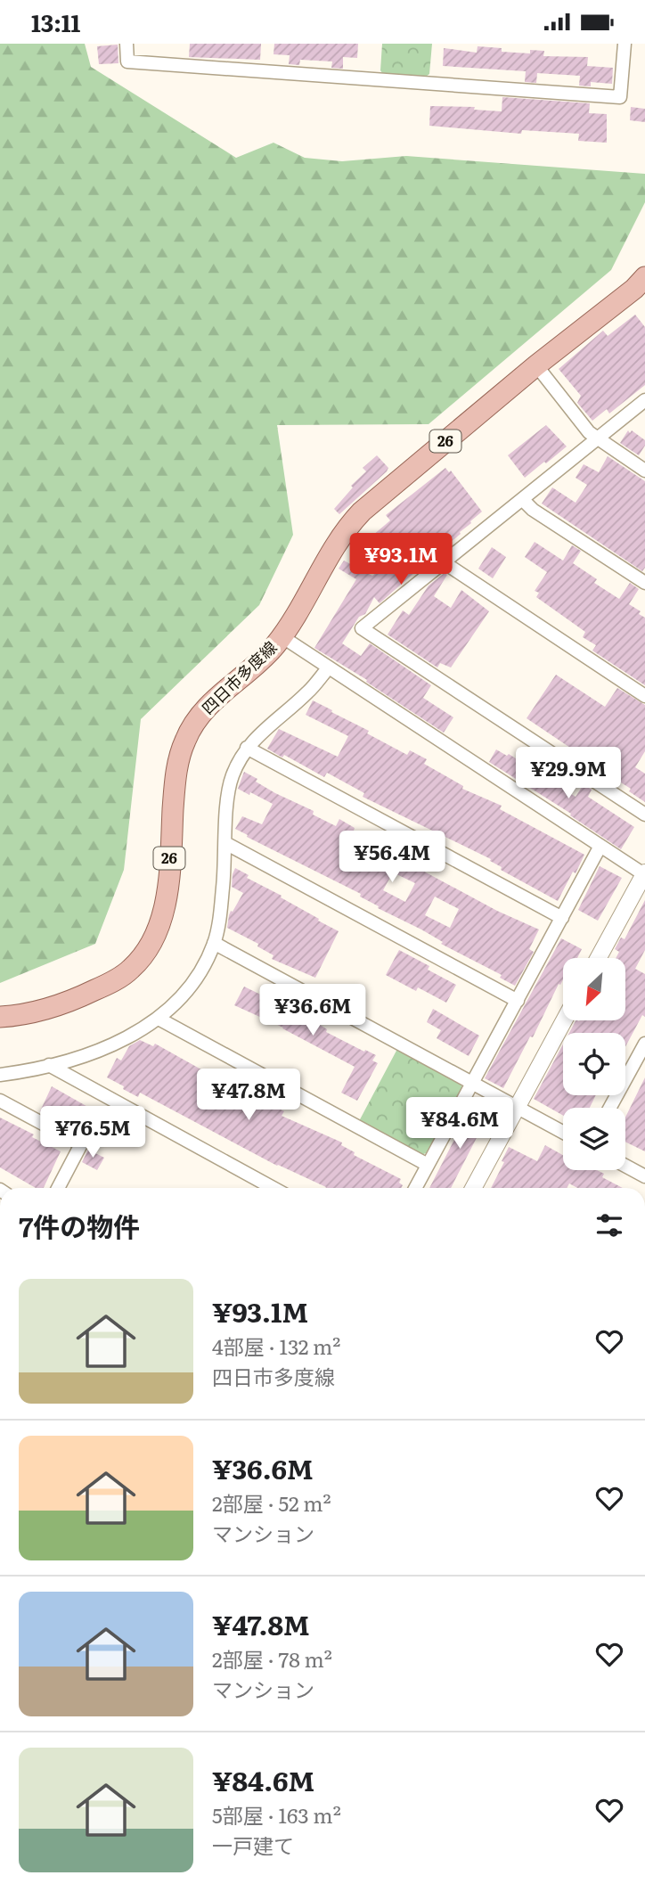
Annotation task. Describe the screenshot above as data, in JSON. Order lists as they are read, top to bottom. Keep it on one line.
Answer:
{"streets":{"main road":["26","四日市多度線"]},"north":"bottom left","page":{"status":"13:11","price":["¥93.1M","¥29.9M","¥56.4M","¥36.6M","¥47.8M","¥84.6M","¥76.5M"],"heading":"7件の物件","list":[{"name":"¥93.1M","note":"4部屋 · 132 m² · 四日市多度線"},{"name":"¥36.6M","note":"2部屋 · 52 m² · マンション"},{"name":"¥47.8M","note":"2部屋 · 78 m² · マンション"},{"name":"¥84.6M","note":"5部屋 · 163 m² · 一戸建て"}]}}
